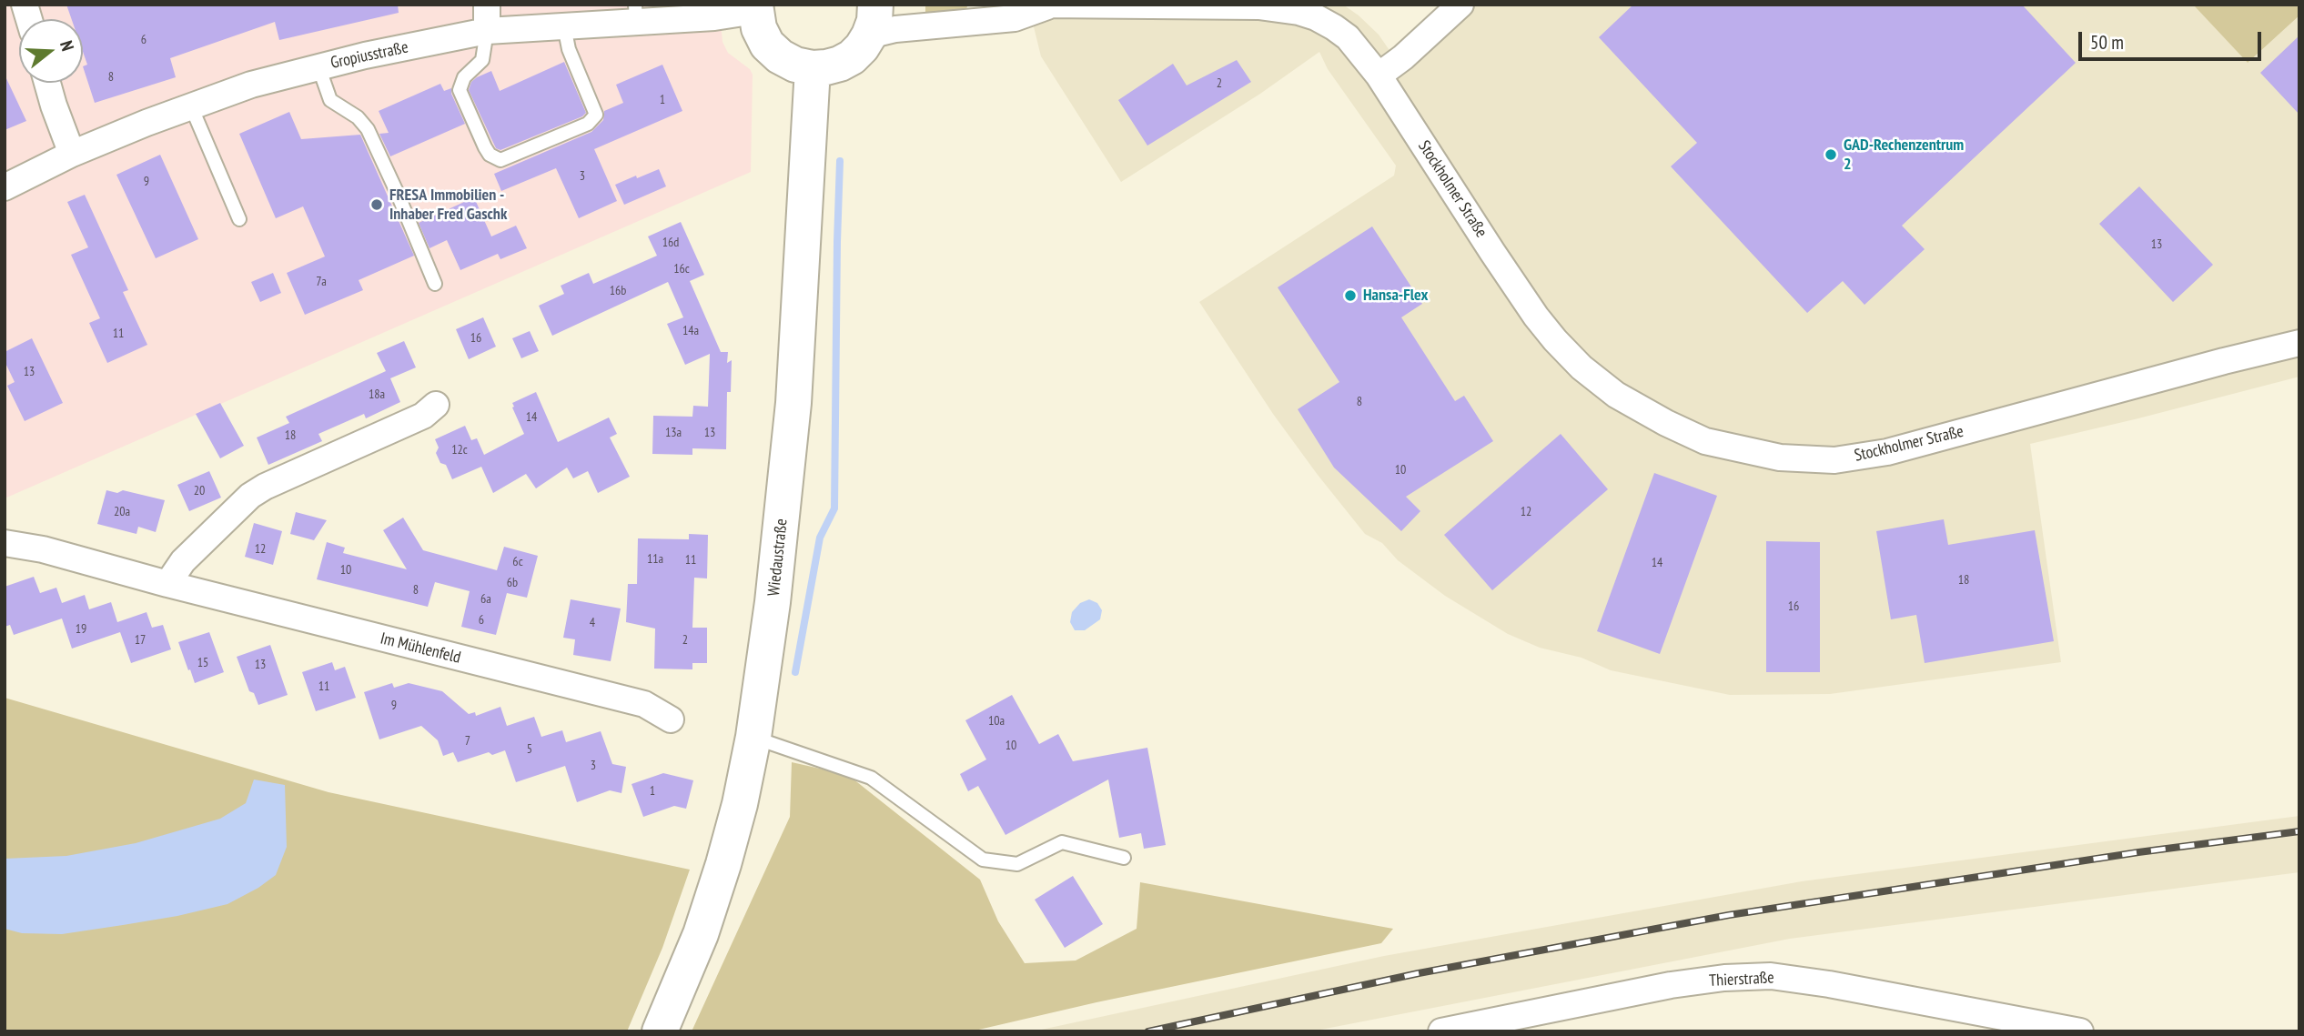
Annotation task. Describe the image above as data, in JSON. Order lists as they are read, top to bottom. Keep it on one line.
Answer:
{"streets":{"main road":["Wiedaustraße"],"street":["Gropiusstraße","Stockholmer Straße","Im Mühlenfeld","Thierstraße"]},"places":["GAD-Rechenzentrum 2","FRESA Immobilien - Inhaber Fred Gaschk","Hansa-Flex"],"house_numbers":["6","8","2","1","3","9","16d","13","16c","7a","16b","14a","11","16","13","18a","8","14","13a","13","18","12c","10","20","20a","12","12","11a","11","6c","14","10","18","6b","8","6a","16","6","4","19","17","2","15","13","11","9","10a","7","10","5","3","1"],"scale_bar":"50 m","north":"right"}
